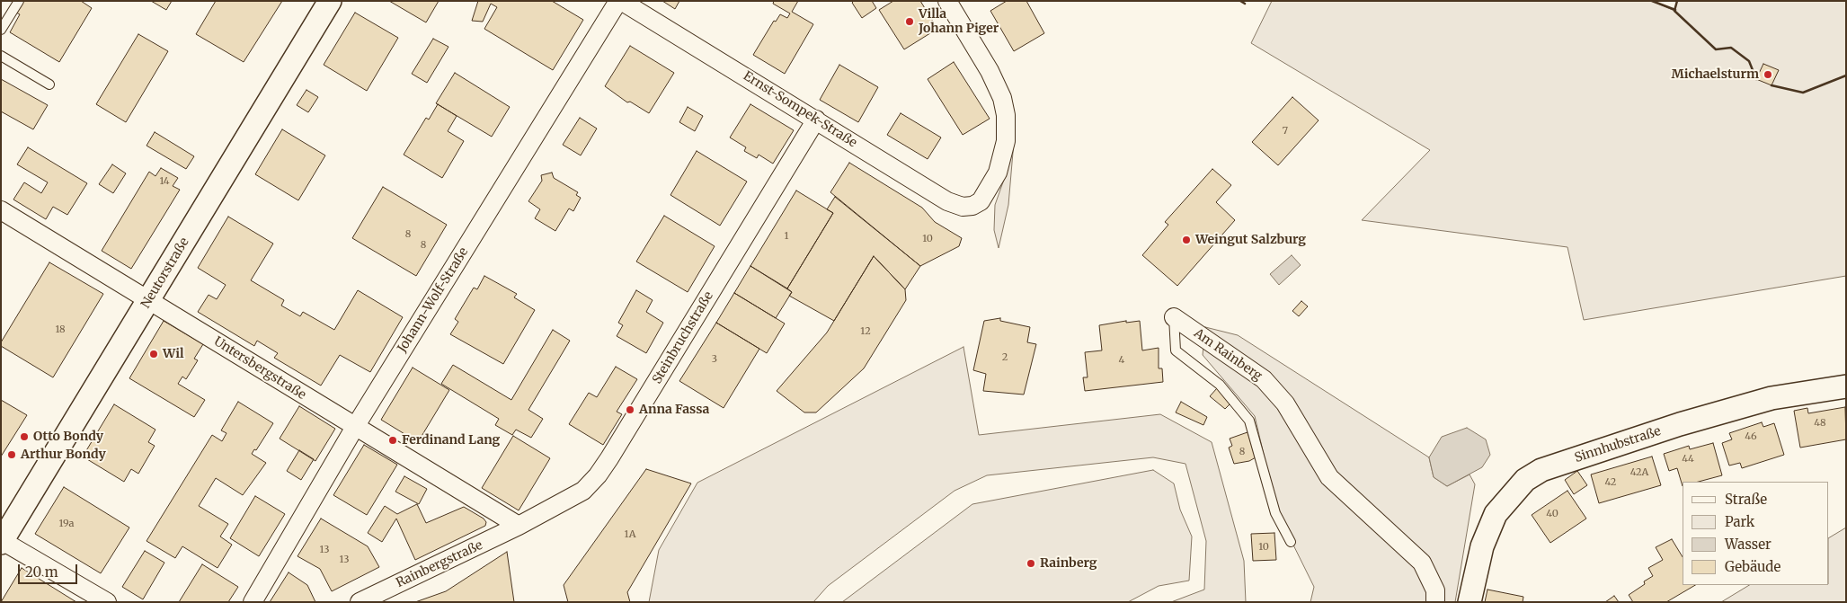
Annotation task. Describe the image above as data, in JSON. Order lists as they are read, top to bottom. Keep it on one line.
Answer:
{"streets":{"street":["Ernst-Sompek-Straße","Neutorstraße","Johann-Wolf-Straße","Steinbruchstraße","Am Rainberg","Untersbergstraße","Sinnhubstraße","Rainbergstraße"]},"crossings":[["Ernst-Sompek-Straße","Johann-Wolf-Straße"],["Ernst-Sompek-Straße","Steinbruchstraße"],["Neutorstraße","Untersbergstraße"],["Johann-Wolf-Straße","Untersbergstraße"],["Steinbruchstraße","Untersbergstraße"],["Steinbruchstraße","Rainbergstraße"],["Untersbergstraße","Rainbergstraße"]],"places":["Villa Johann Piger","Michaelsturm","Weingut Salzburg","Wil","Anna Fassa","Otto Bondy","Ferdinand Lang","Arthur Bondy","Rainberg"],"house_numbers":["7","14","8","1","10","8","18","12","2","3","4","48","46","8","44","42A","42","40","19a","1A","10","13","13"],"legend":["Straße","Park","Wasser","Gebäude"],"scale_bar":"20 m"}
